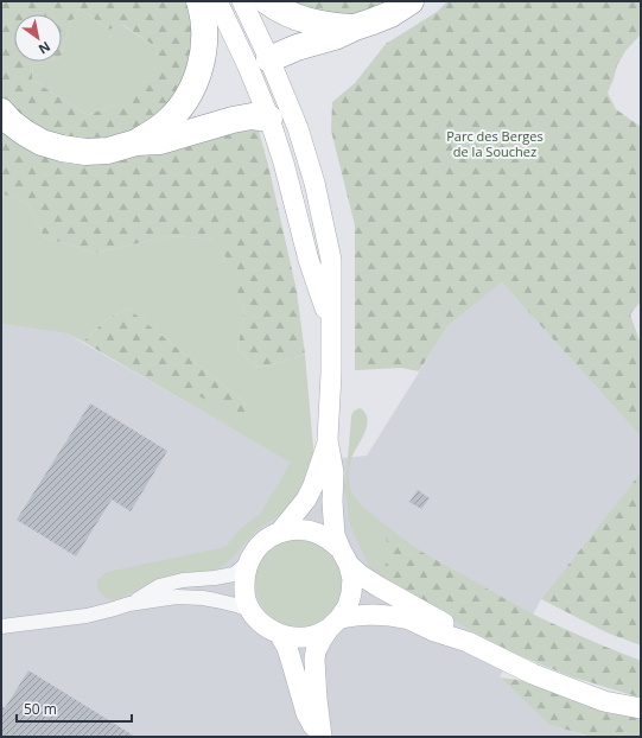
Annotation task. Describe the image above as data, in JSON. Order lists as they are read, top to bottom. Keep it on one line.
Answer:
{"parks":["Parc des Berges de la Souchez"],"scale_bar":"50 m","north":"bottom right"}
